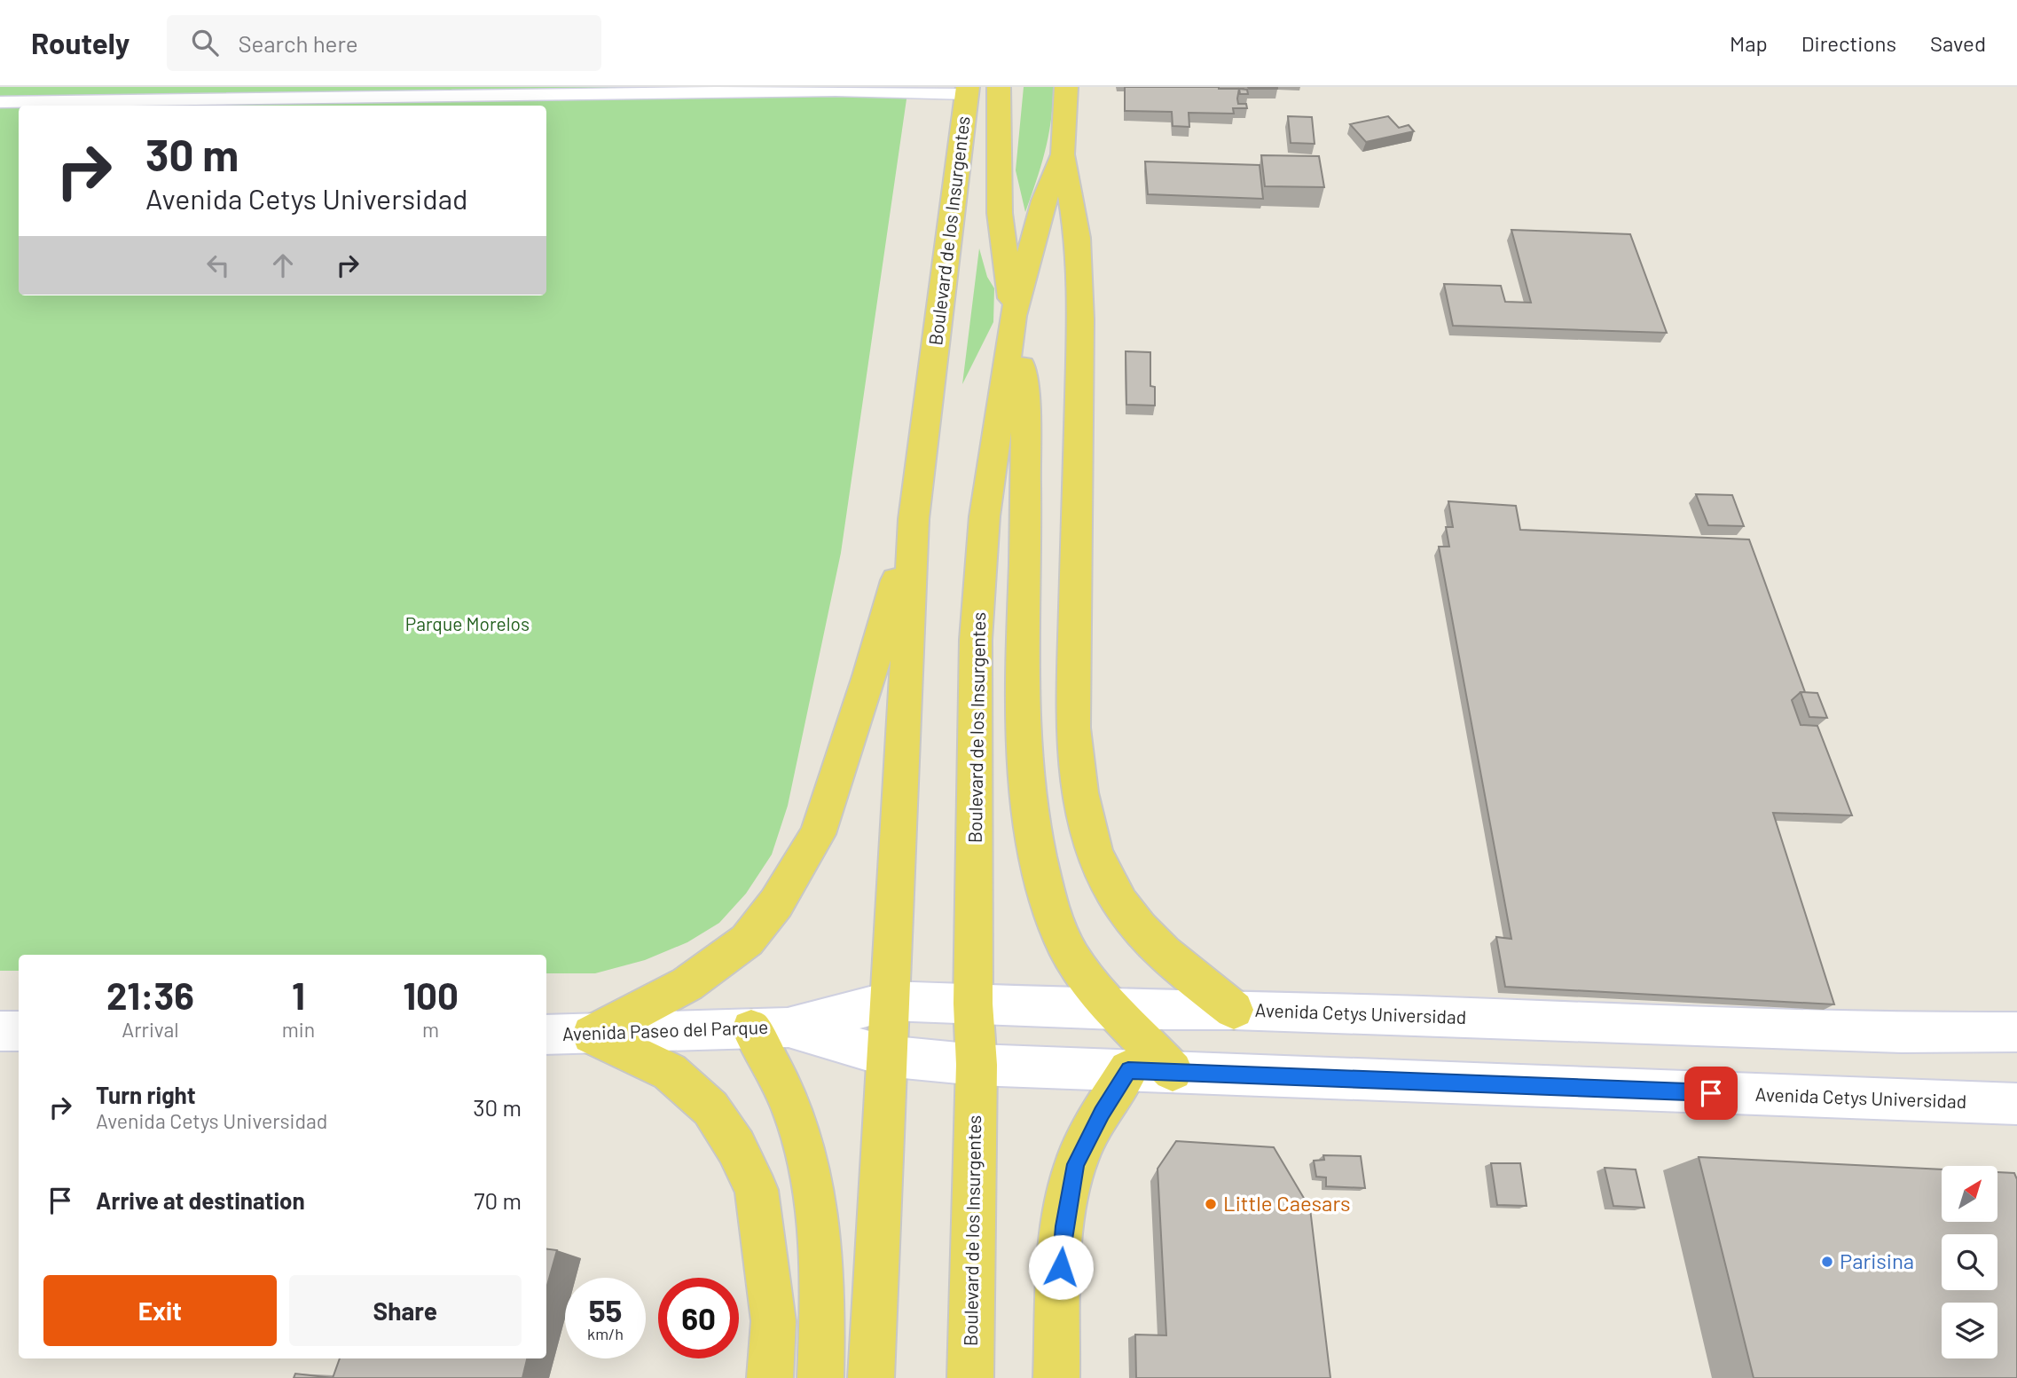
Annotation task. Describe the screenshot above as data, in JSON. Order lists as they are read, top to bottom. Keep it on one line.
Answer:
{"streets":{"main road":["Boulevard de los Insurgentes","Avenida Cetys Universidad","Avenida Paseo del Parque"]},"crossings":[["Boulevard de los Insurgentes","Avenida Cetys Universidad"],["Boulevard de los Insurgentes","Avenida Paseo del Parque"],["Avenida Cetys Universidad","Avenida Paseo del Parque"]],"parks":["Parque Morelos"],"places":["Little Caesars","Parisina"],"north":"top right","page":{"header":"Routely","search":"Search here","nav":["Map","Directions","Saved"],"turn":["30 m","Avenida Cetys Universidad"],"eta":["21:36","Arrival","1","min","100","m"],"list":[{"name":"Turn right","note":"Avenida Cetys Universidad","value":"30 m"},{"name":"Arrive at destination","value":"70 m"}],"buttons":["Exit","Share"],"speed":"55 km/h","limit":"60"}}
